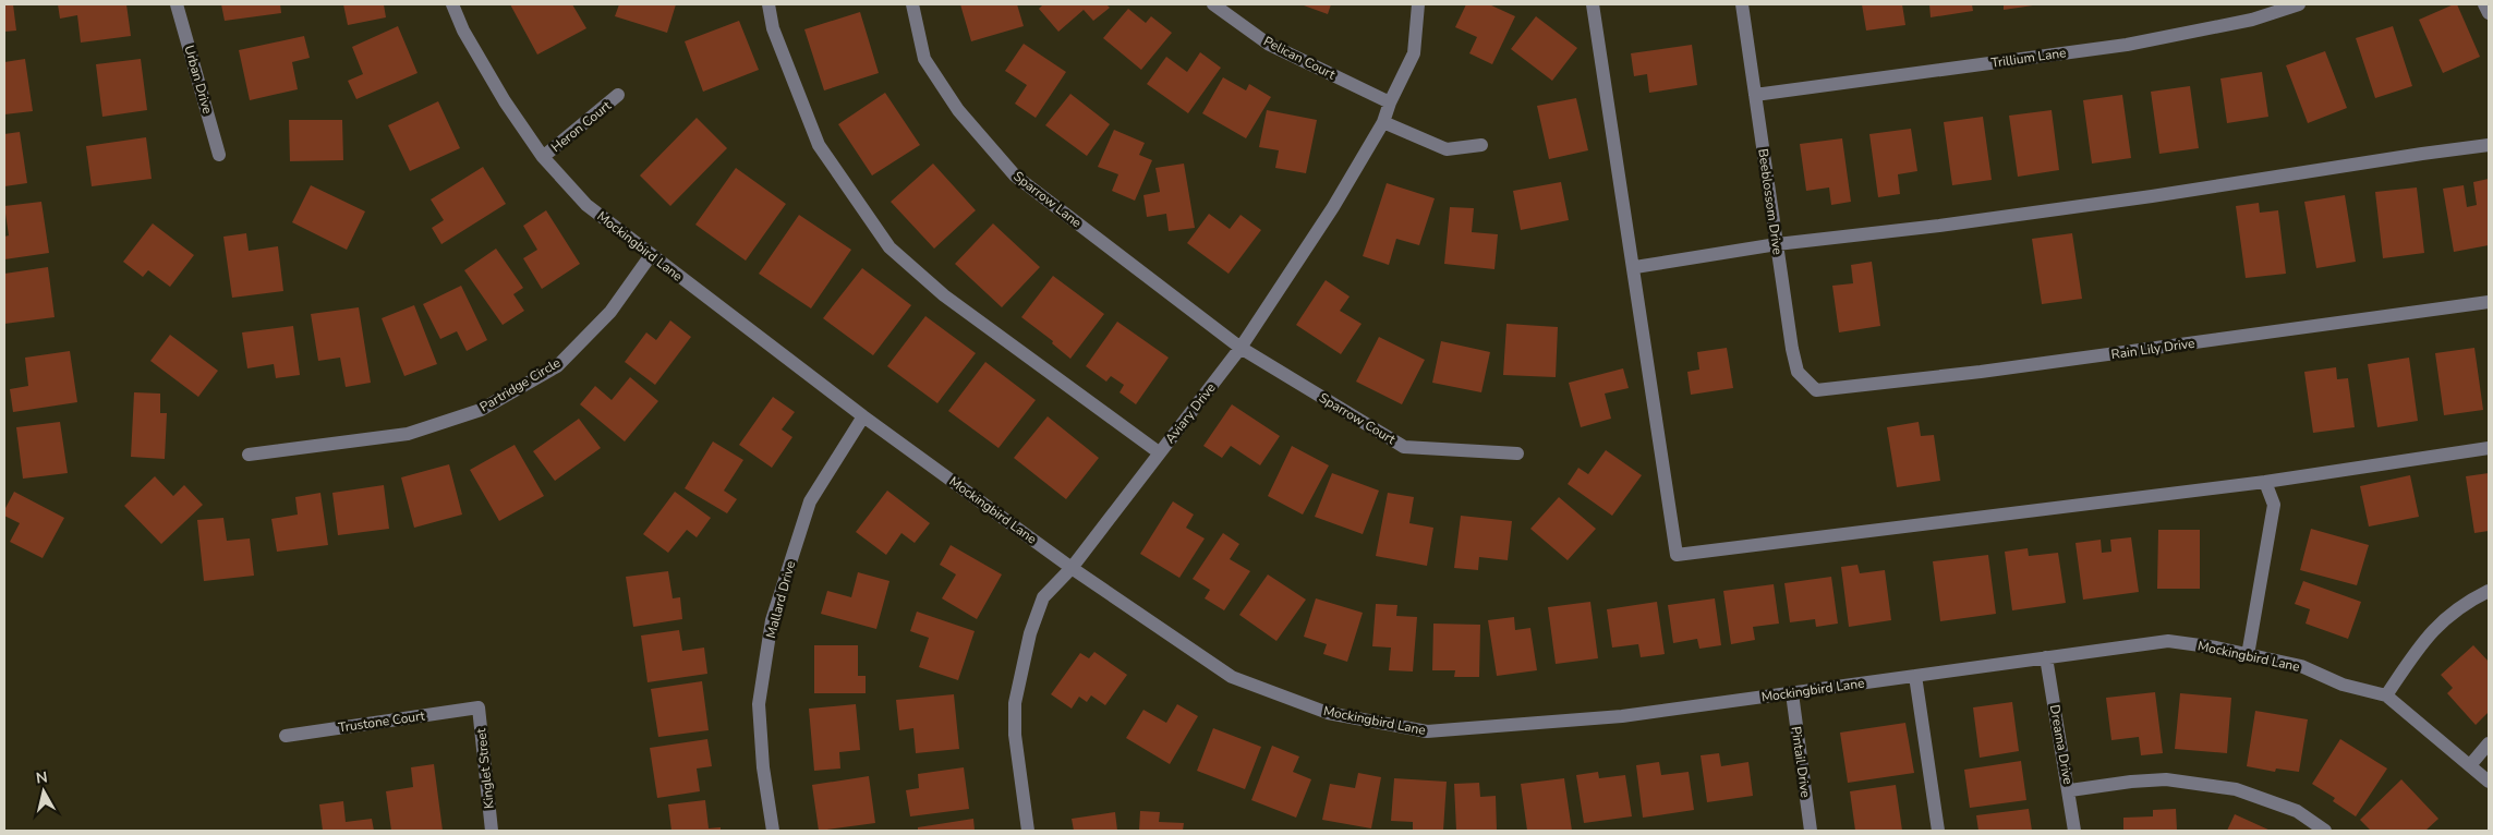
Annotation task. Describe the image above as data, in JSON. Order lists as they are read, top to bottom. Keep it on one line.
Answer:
{"streets":{"street":["Pelican Court","Trillium Lane","Urban Drive","Heron Court","Sparrow Lane","Beeblossom Drive","Mockingbird Lane","Rain Lily Drive","Partridge Circle","Aviary Drive","Sparrow Court","Mallard Drive","Trustone Court","Dreama Drive","Pintail Drive","Kinglet Street"]},"crossings":[["Pelican Court","Aviary Drive"],["Trillium Lane","Beeblossom Drive"],["Heron Court","Mockingbird Lane"],["Sparrow Lane","Aviary Drive"],["Sparrow Lane","Sparrow Court"],["Beeblossom Drive","Rain Lily Drive"],["Mockingbird Lane","Partridge Circle"],["Mockingbird Lane","Aviary Drive"],["Mockingbird Lane","Mallard Drive"],["Mockingbird Lane","Dreama Drive"],["Mockingbird Lane","Pintail Drive"],["Aviary Drive","Sparrow Court"],["Trustone Court","Kinglet Street"]],"north":"top"}
